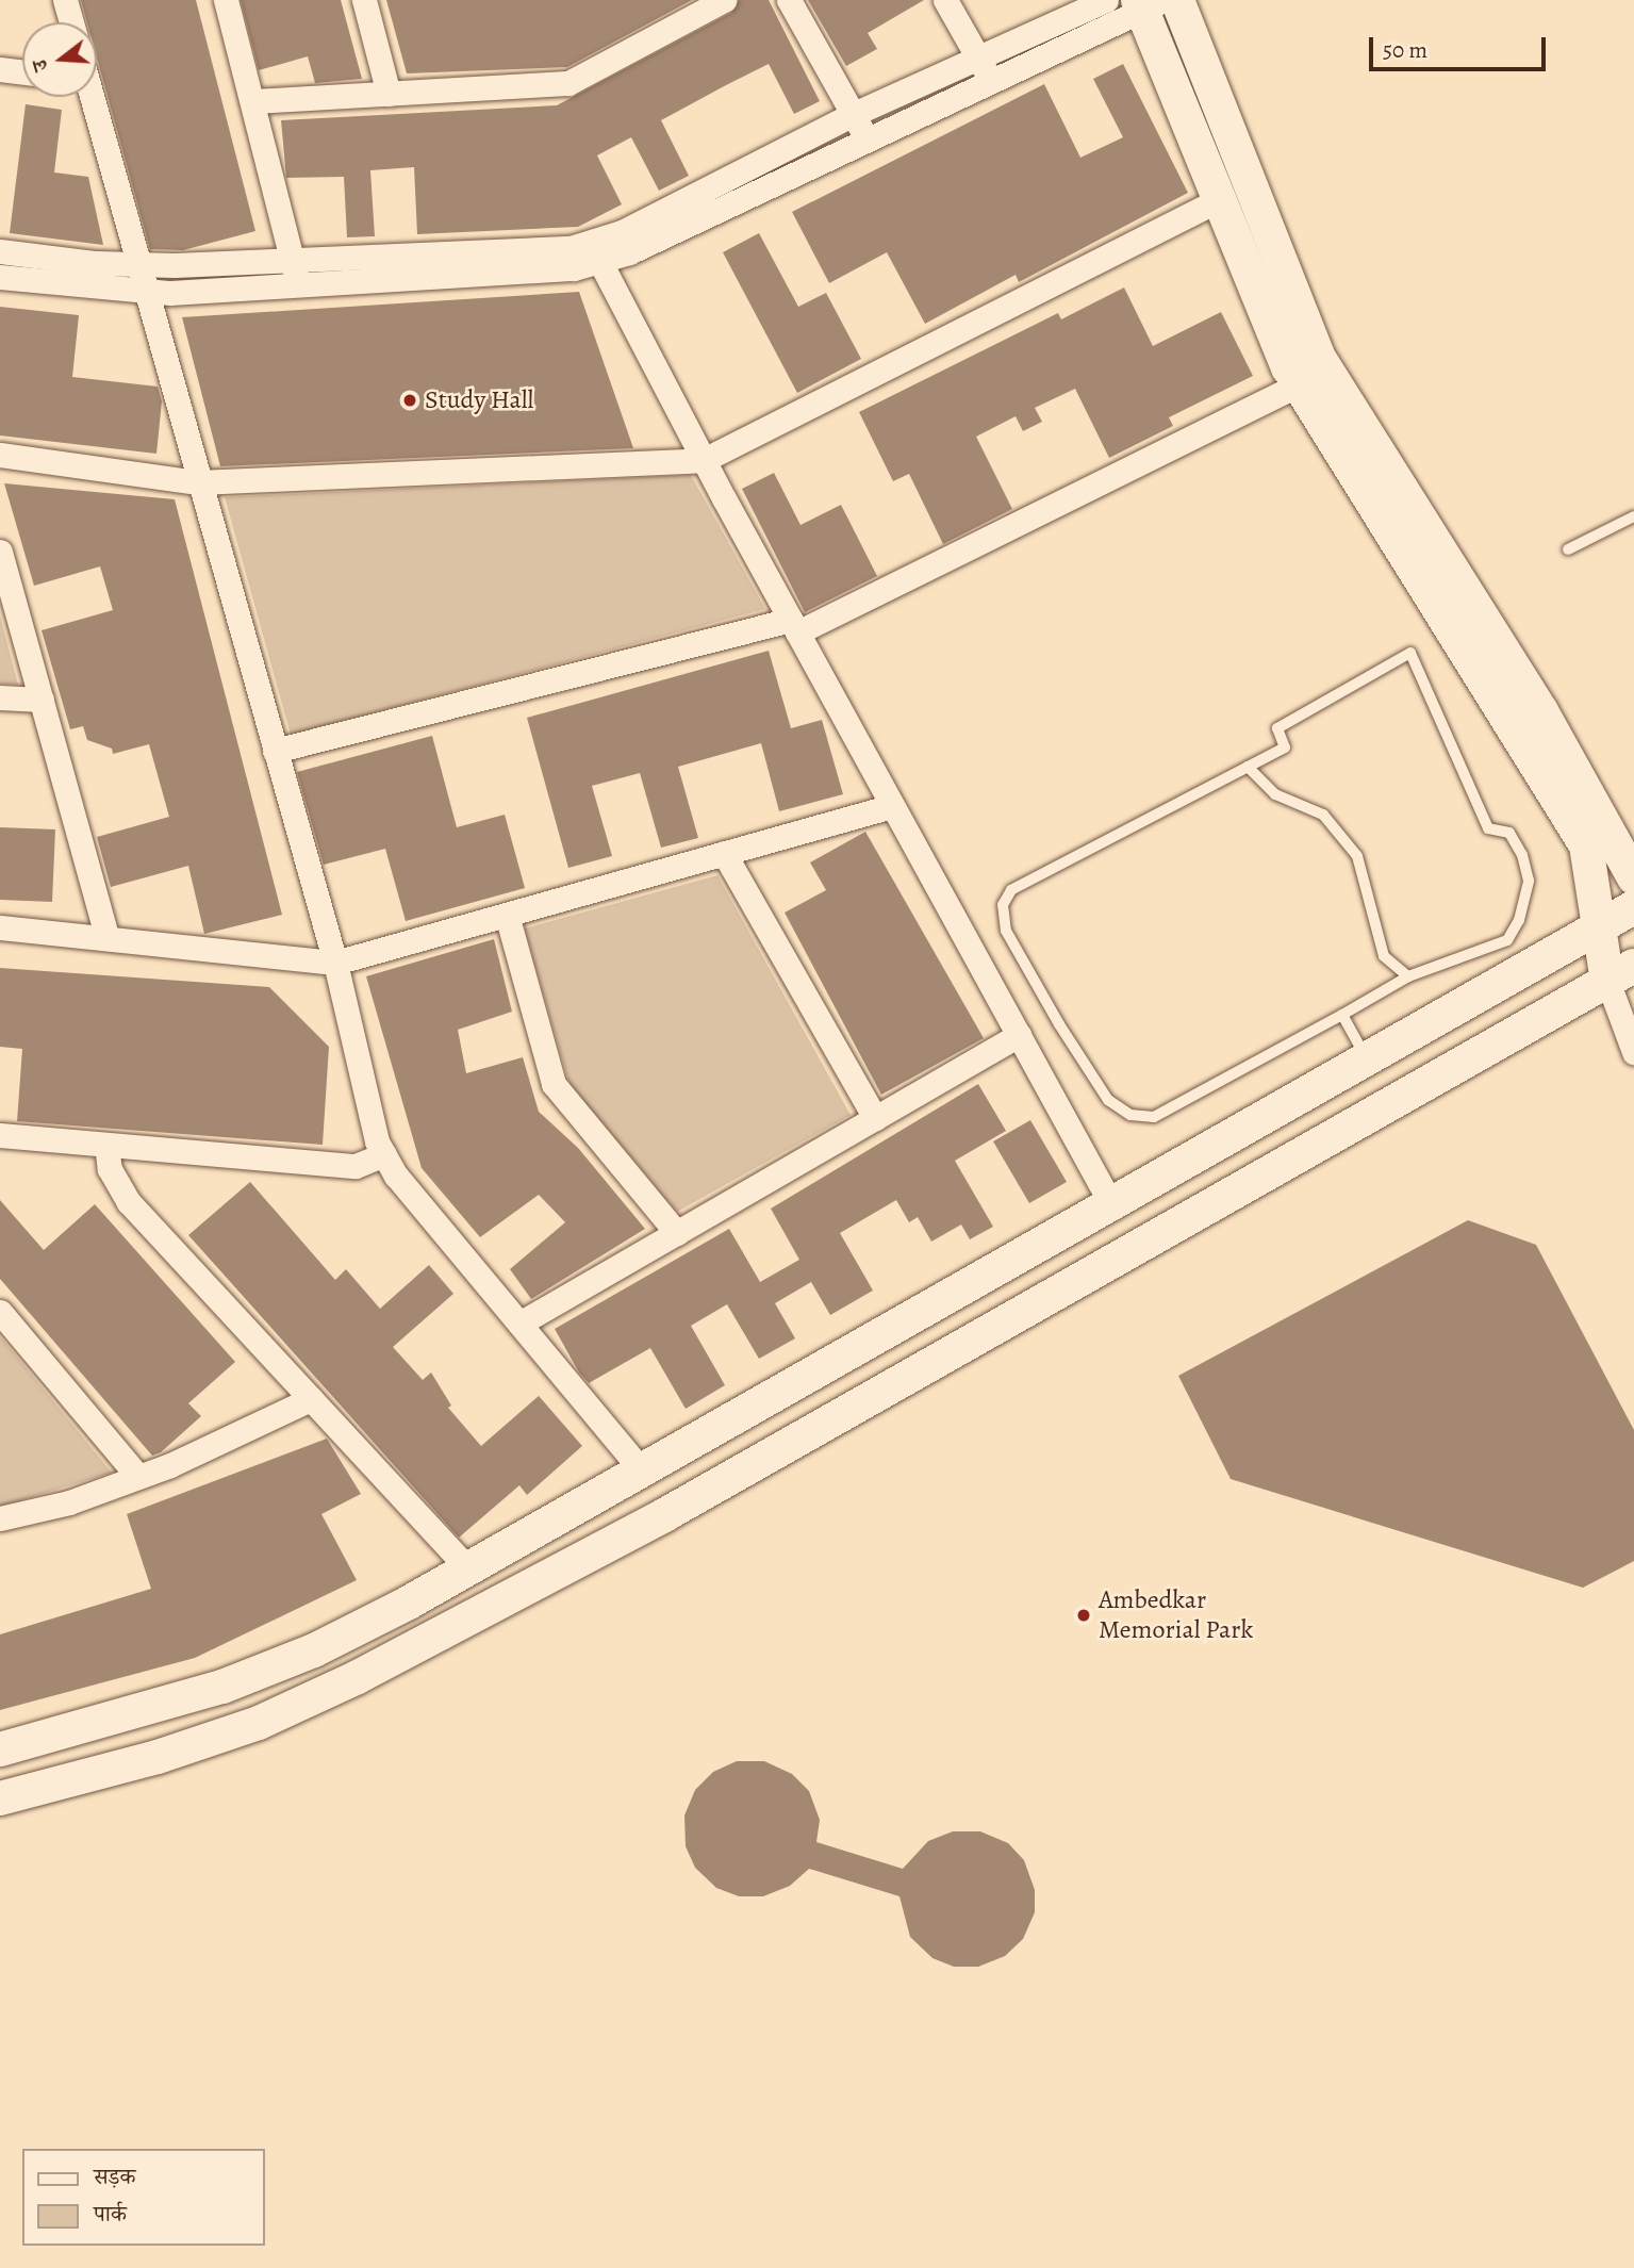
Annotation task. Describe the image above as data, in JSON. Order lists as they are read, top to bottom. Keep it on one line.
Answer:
{"places":["Study Hall","Ambedkar Memorial Park"],"legend":["सड़क","पार्क"],"scale_bar":"50 m","north":"left"}
